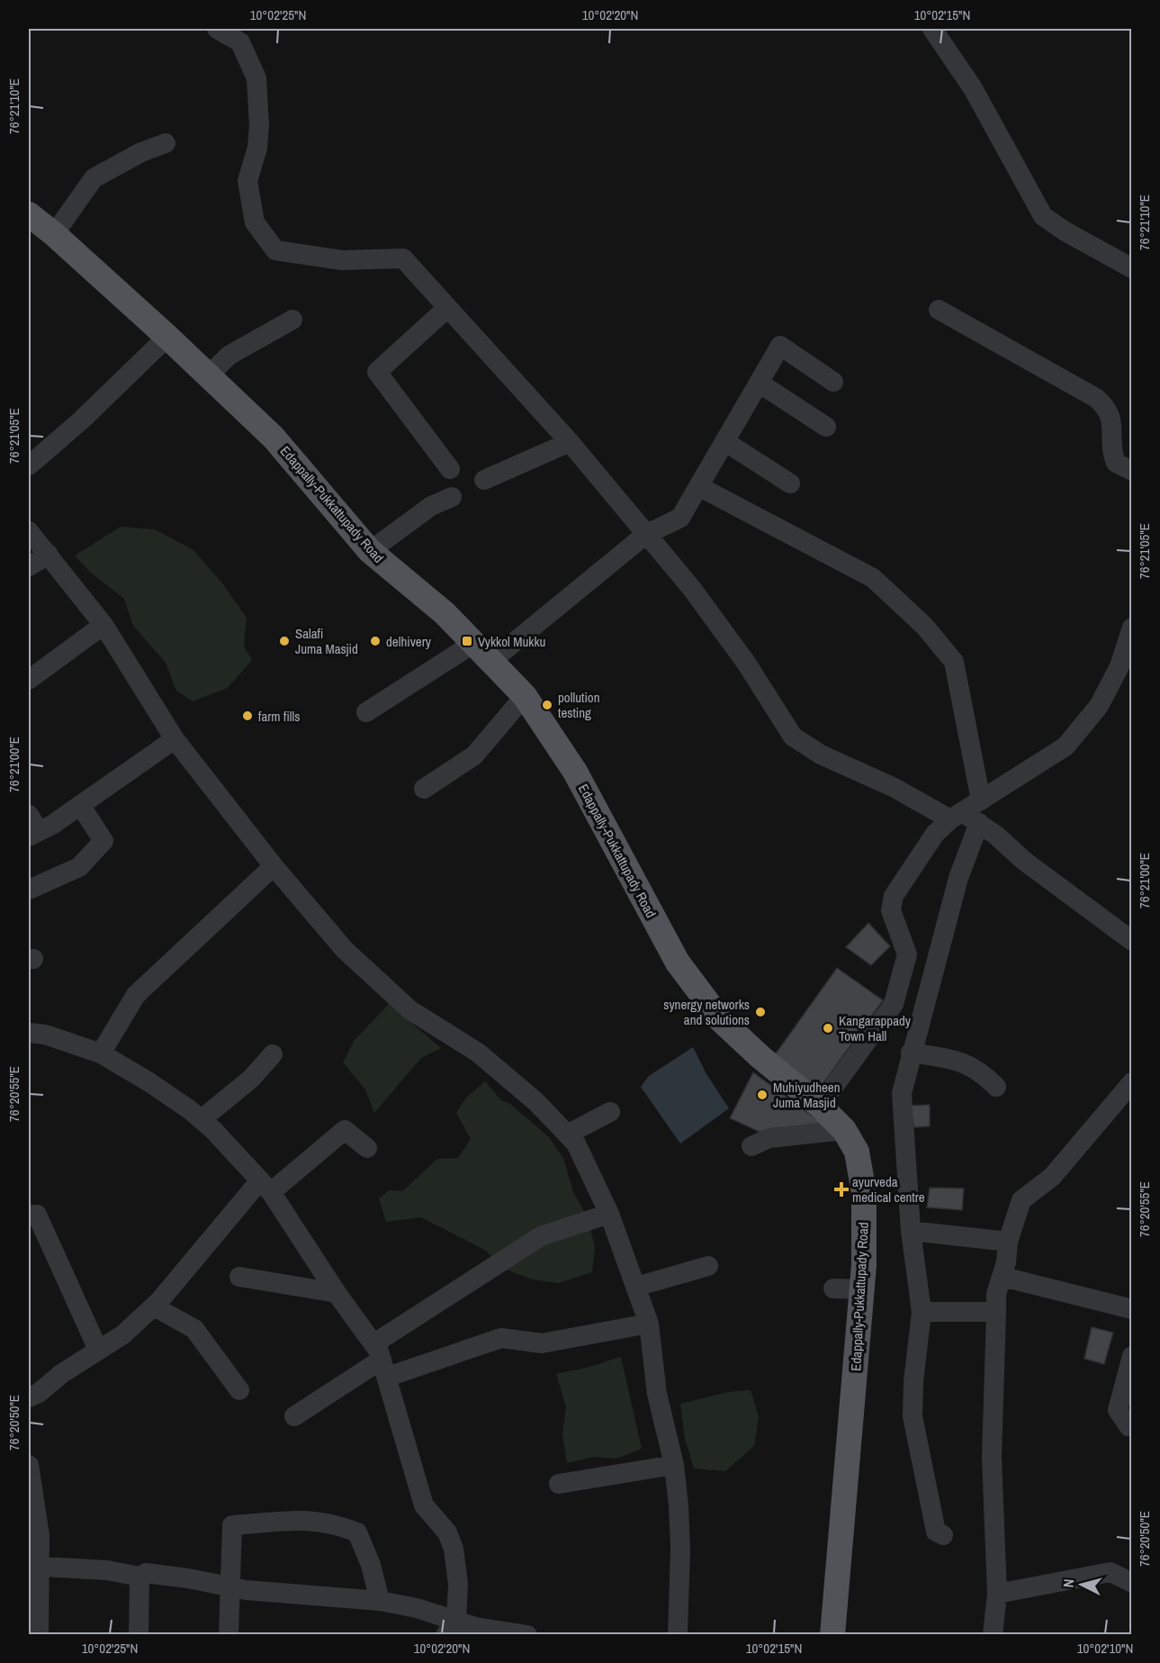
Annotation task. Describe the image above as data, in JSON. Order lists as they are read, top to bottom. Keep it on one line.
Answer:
{"streets":{"main road":["Edappally-Pukkattupady Road"]},"places":{"other":["Salafi Juma Masjid","delhivery","pollution testing","farm fills","synergy networks and solutions","Kangarappady Town Hall","Muhiyudheen Juma Masjid"],"transit":["Vykkol Mukku"],"health":["ayurveda medical centre"]},"north":"left","coordinates":["10°02'25\"N","10°02'20\"N","10°02'15\"N","76°21'10\"E","76°21'05\"E","76°21'00\"E","76°20'55\"E","76°20'50\"E","10°02'10\"N"]}
